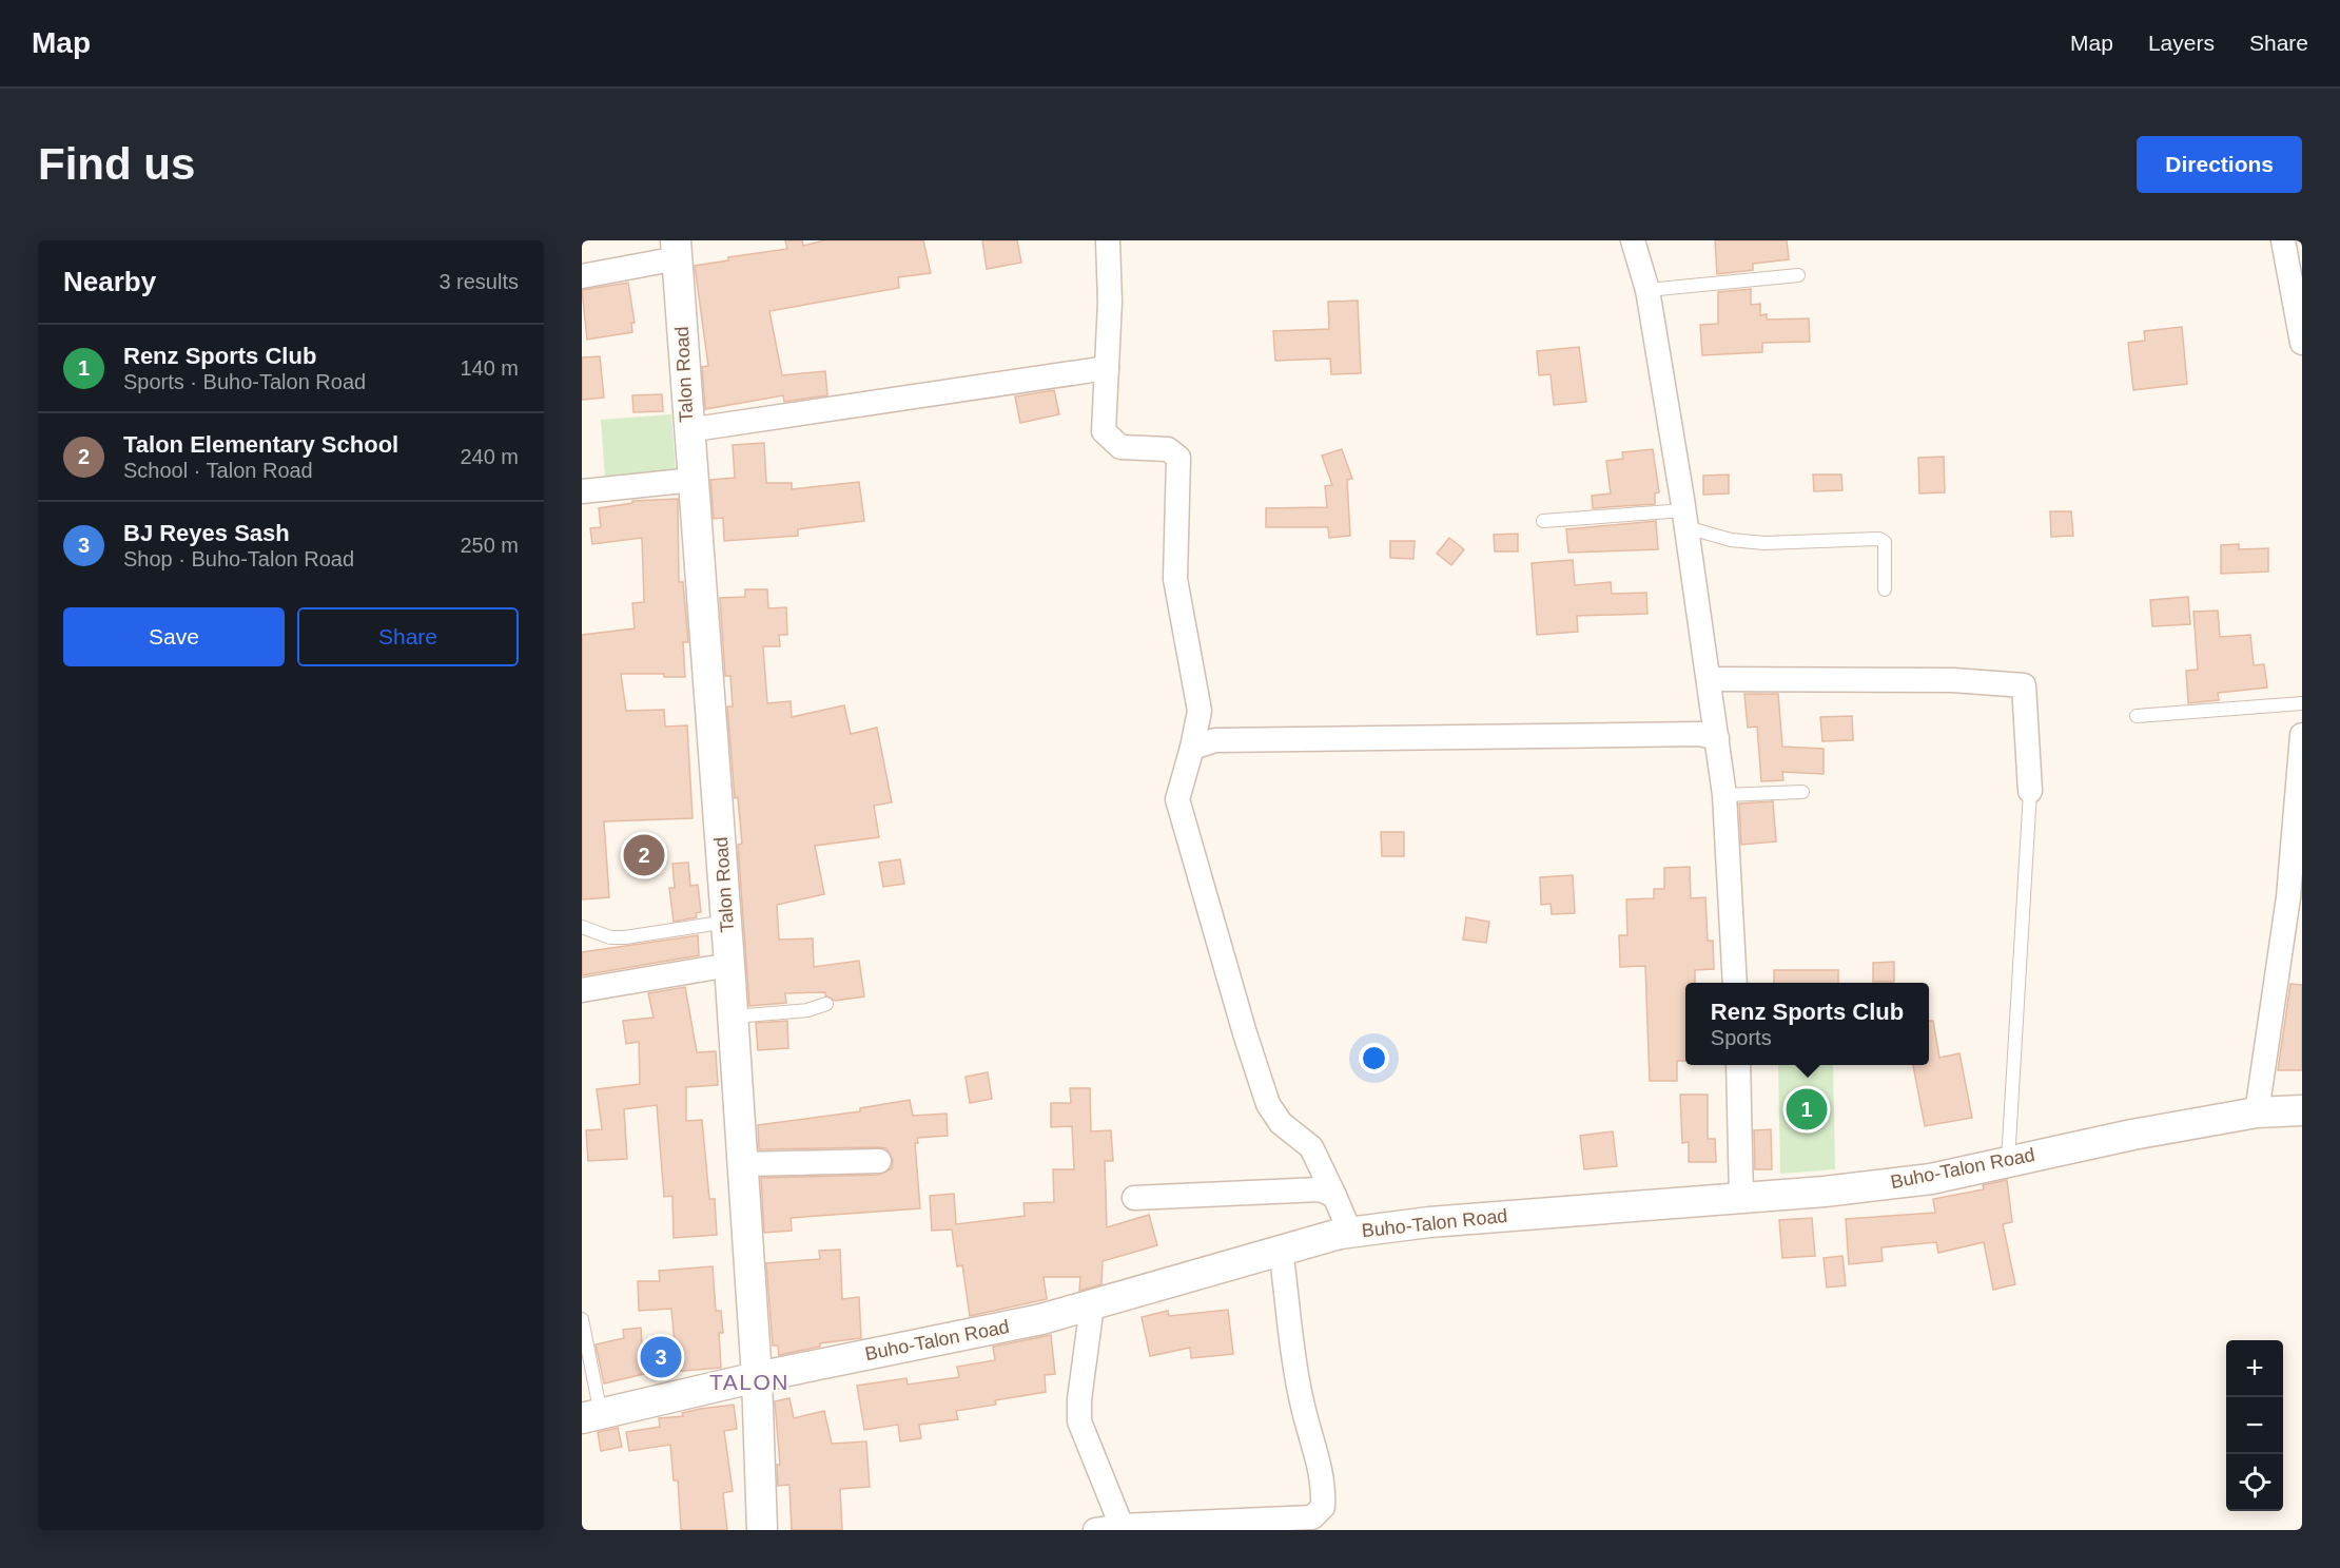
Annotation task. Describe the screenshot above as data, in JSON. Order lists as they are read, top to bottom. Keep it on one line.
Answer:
{"streets":{"street":["Talon Road","Buho-Talon Road"]},"crossings":[["Talon Road","Buho-Talon Road"]],"districts":["TALON"],"page":{"header":"Map","nav":["Map","Layers","Share"],"buttons":["Directions",["Save","Share"]],"title":"Find us","heading":["Nearby","3 results"],"list":[{"mark":"1","name":"Renz Sports Club","note":"Sports · Buho-Talon Road","value":"140 m"},{"mark":"2","name":"Talon Elementary School","note":"School · Talon Road","value":"240 m"},{"mark":"3","name":"BJ Reyes Sash","note":"Shop · Buho-Talon Road","value":"250 m"}],"pins":["2","1","3"],"popup":["Renz Sports Club","Sports"],"map_buttons":["+","−"]}}
